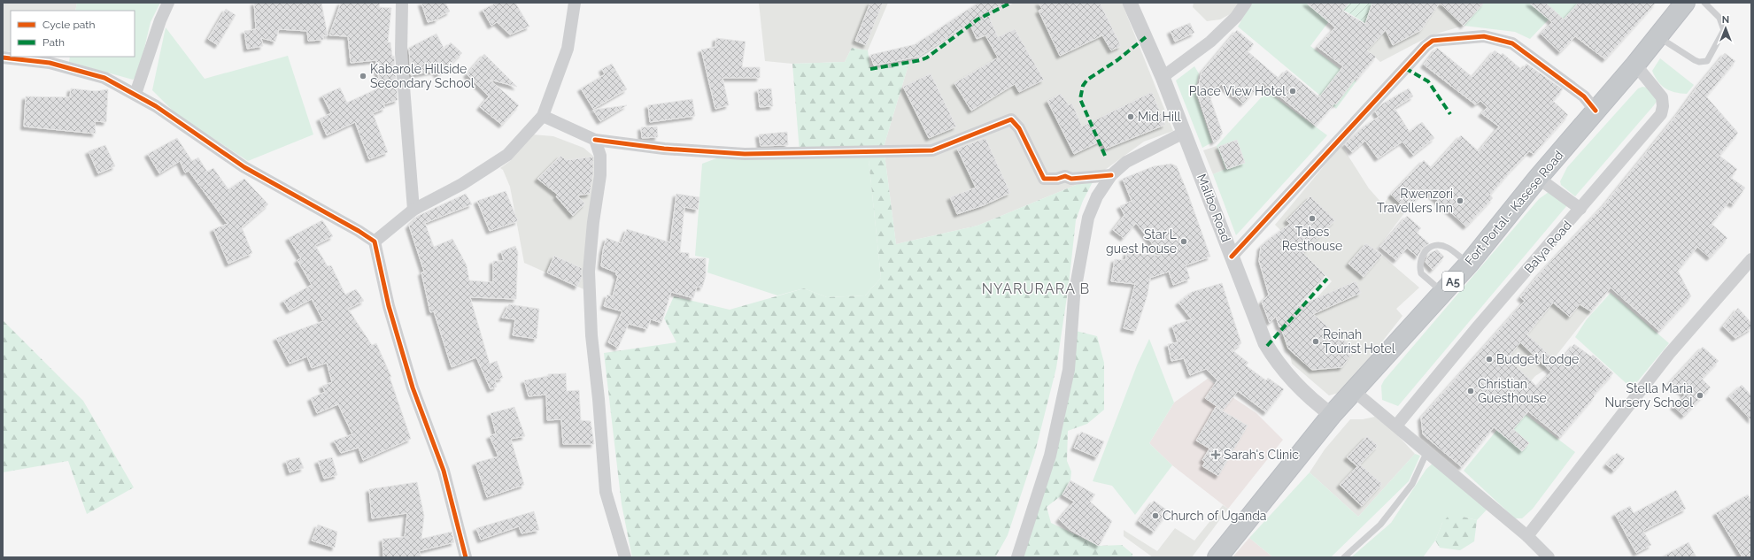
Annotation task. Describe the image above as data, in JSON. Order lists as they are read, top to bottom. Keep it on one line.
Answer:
{"streets":{"highway":["Fort Portal - Kasese Road","A5"],"street":["Malibo Road","Balya Road"]},"crossings":[["Malibo Road","Fort Portal - Kasese Road"],["Fort Portal - Kasese Road","Balya Road"]],"districts":["NYARURARA B"],"places":{"other":["Kabarole Hillside Secondary School","Place View Hotel","Mid Hill","Rwenzori Travellers Inn","Tabes Resthouse","Star L guest house","Reinah Tourist Hotel","Budget Lodge","Christian Guesthouse","Stella Maria Nursery School","Church of Uganda"],"health":["Sarah's Clinic"]},"legend":["Cycle path","Path"],"north":"top"}
